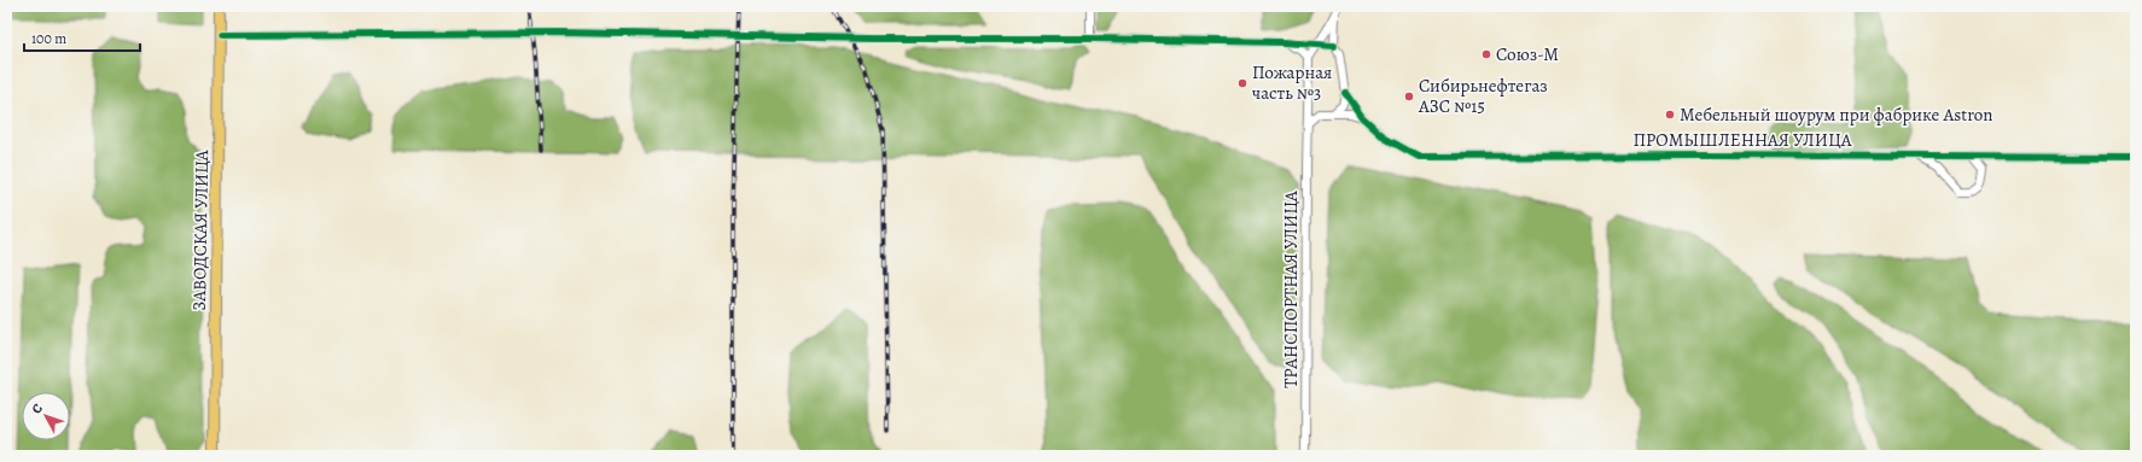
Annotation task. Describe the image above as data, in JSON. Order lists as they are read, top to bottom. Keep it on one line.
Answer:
{"streets":{"main road":["ЗАВОДСКАЯ УЛИЦА"],"street":["ПРОМЫШЛЕННАЯ УЛИЦА","ТРАНСПОРТНАЯ УЛИЦА"]},"places":["Союз-М","Пожарная часть №3","Сибирьнефтегаз АЗС №15","Мебельный шоурум при фабрике Astron"],"scale_bar":"100 m","north":"top left"}
